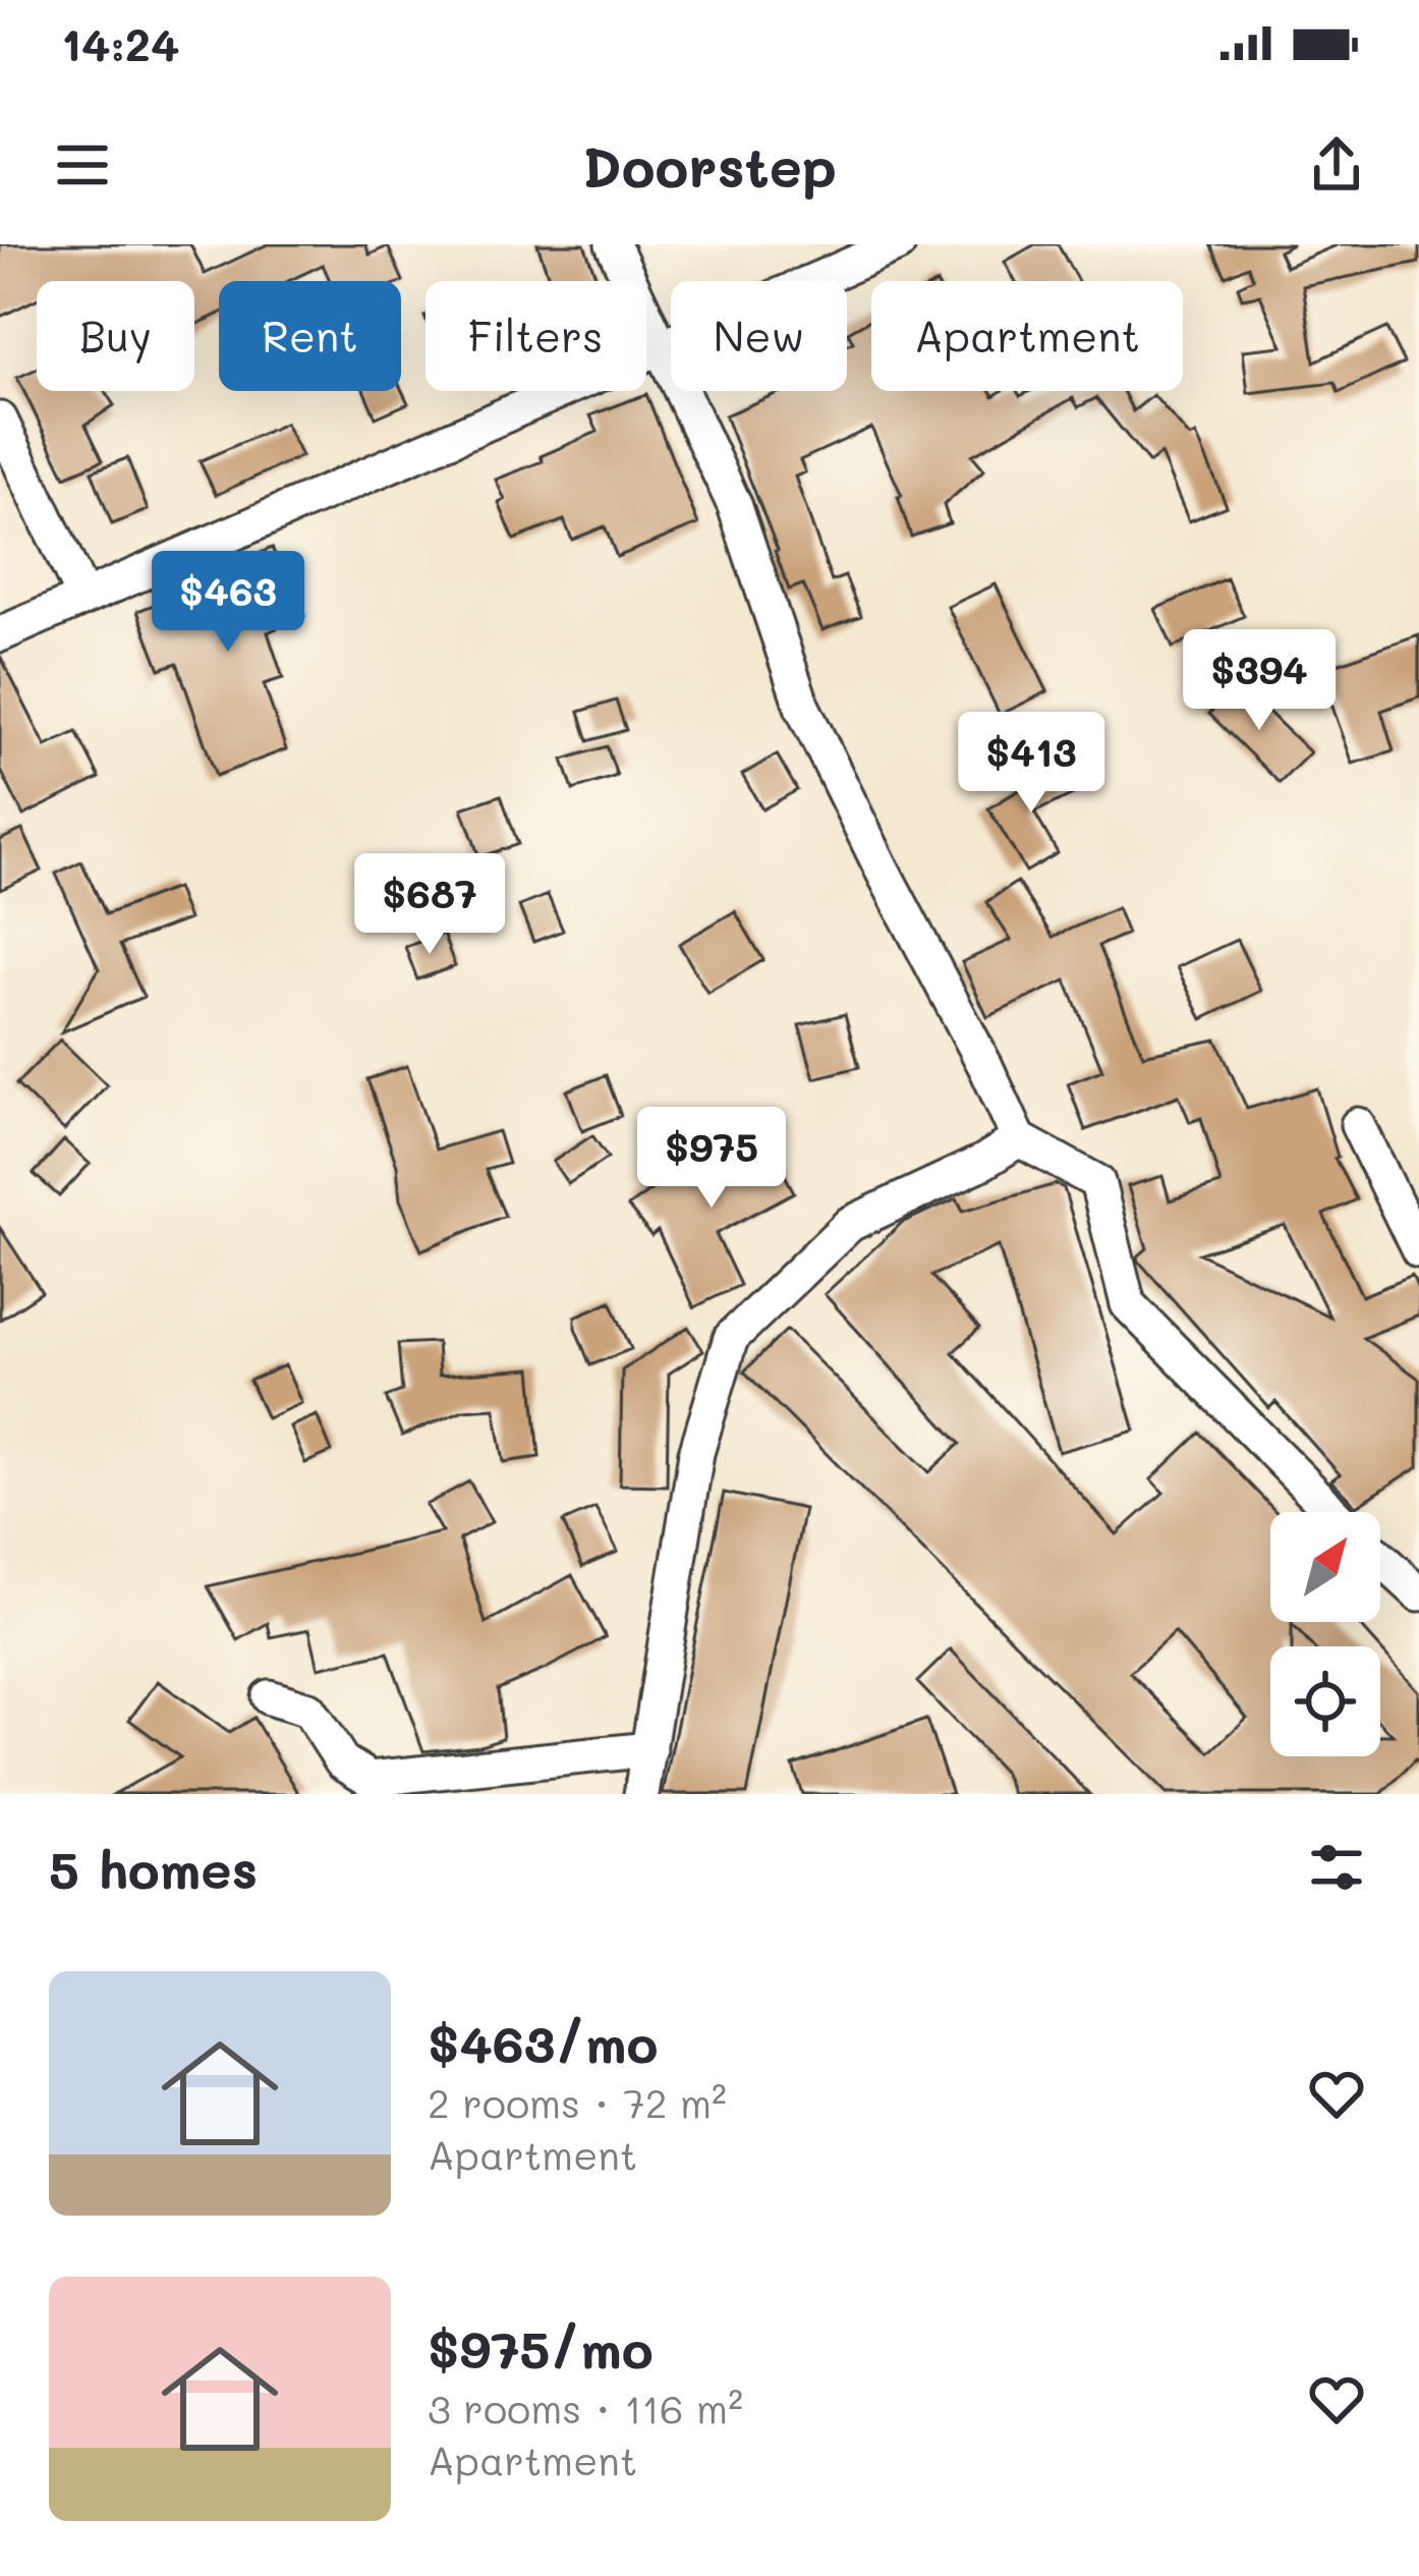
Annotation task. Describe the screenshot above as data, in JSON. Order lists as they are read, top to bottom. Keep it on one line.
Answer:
{"north":"top right","page":{"status":"14:24","header":"Doorstep","chip":["Buy","Rent","Filters","New","Apartment"],"price":["$463","$394","$413","$687","$975"],"heading":"5 homes","list":[{"name":"$463/mo","note":"2 rooms · 72 m² · Apartment"},{"name":"$975/mo","note":"3 rooms · 116 m² · Apartment"}]}}
